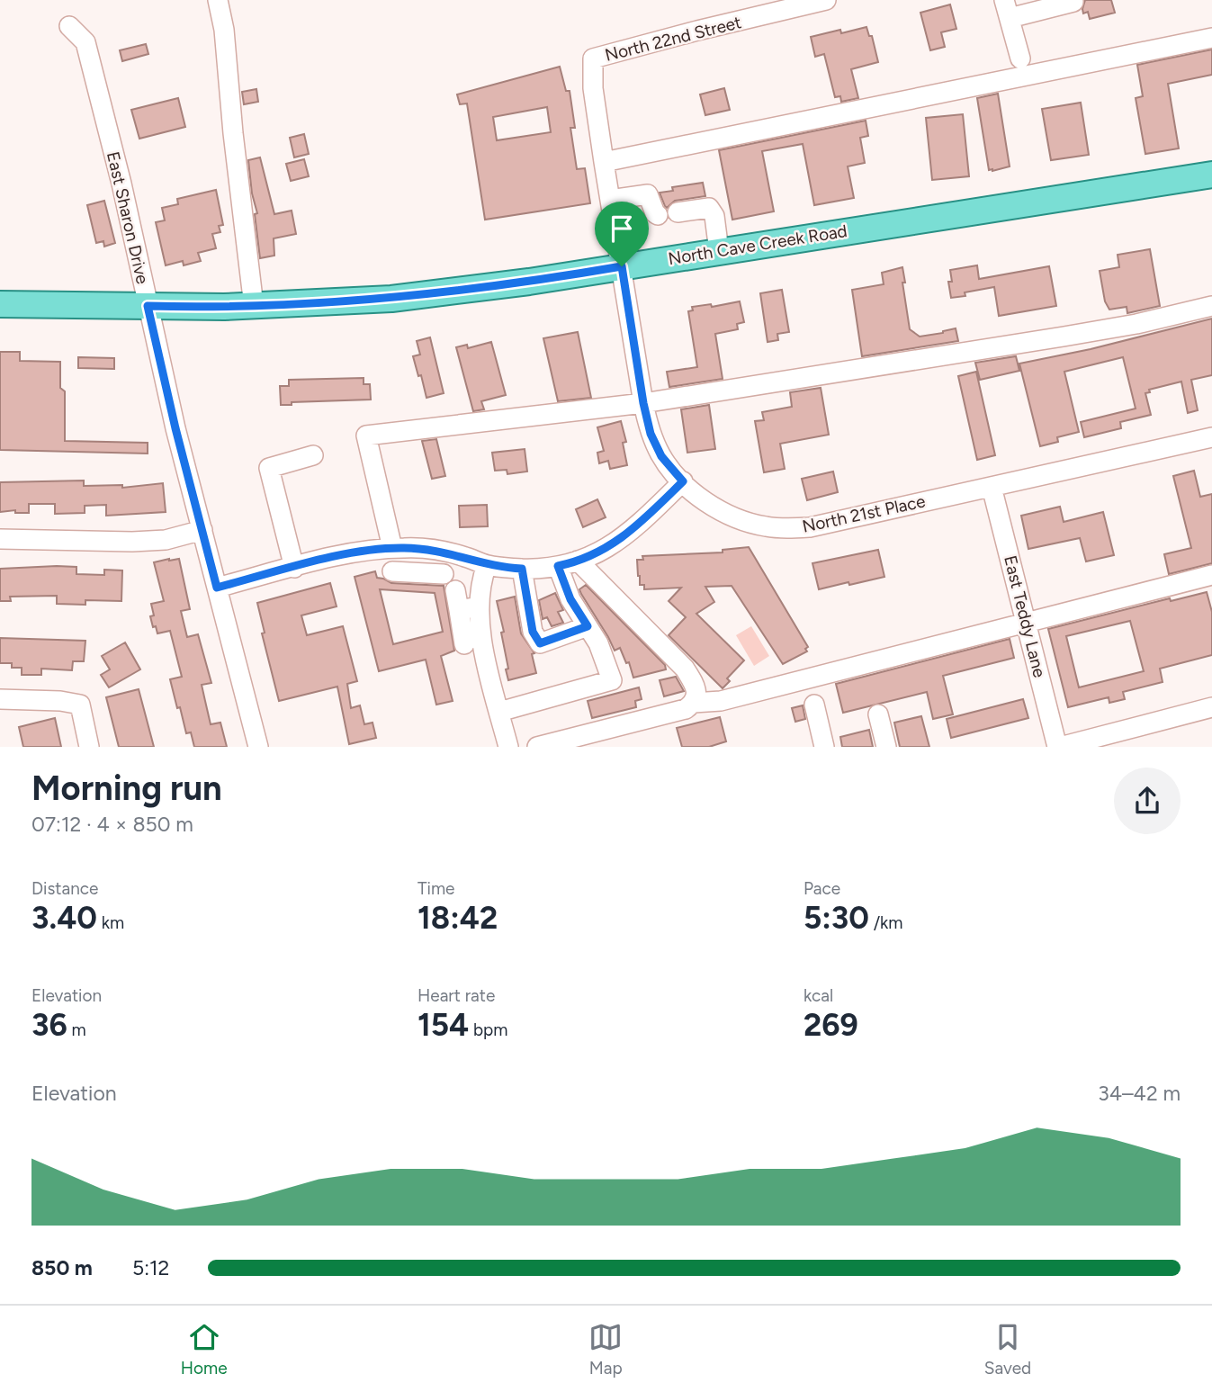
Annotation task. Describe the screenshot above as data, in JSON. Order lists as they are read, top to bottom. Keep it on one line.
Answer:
{"streets":{"main road":["North Cave Creek Road"],"street":["North 22nd Street","East Sharon Drive","North 21st Place","East Teddy Lane"]},"crossings":[["North 22nd Street","North 21st Place"],["East Sharon Drive","North Cave Creek Road"],["North Cave Creek Road","North 21st Place"],["North 21st Place","East Teddy Lane"]],"page":{"heading":["Morning run","07:12 · 4 × 850 m"],"stats":[["Distance","3.40 km"],["Time","18:42"],["Pace","5:30 /km"],["Elevation","36 m"],["Heart rate","154 bpm"],["kcal","269"]],"chart":["Elevation","34–42 m"],"list":[{"name":"850 m","note":"5:12"}],"tabs":["Home","Map","Saved"]}}
